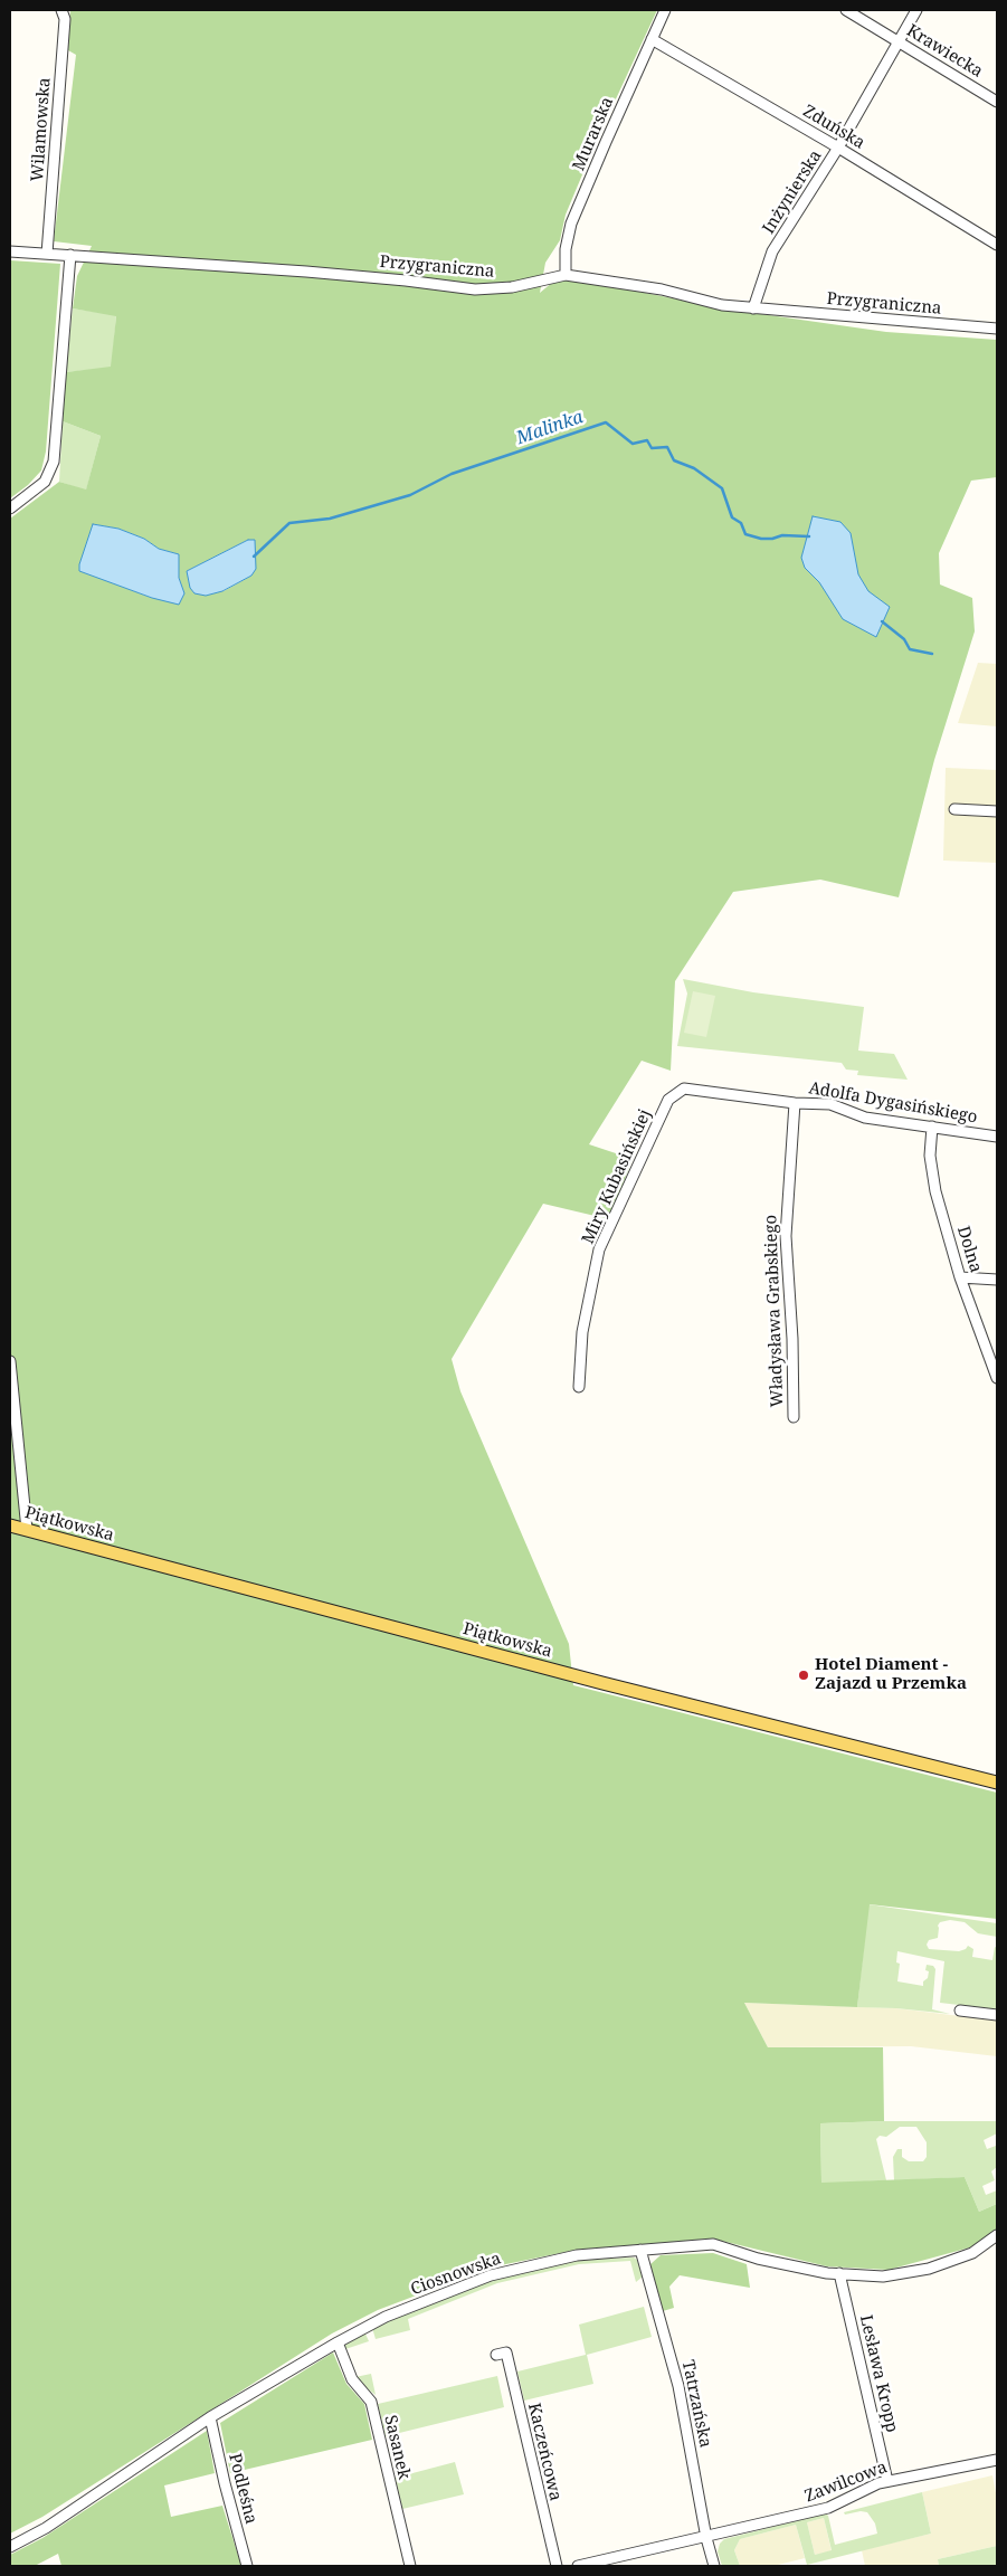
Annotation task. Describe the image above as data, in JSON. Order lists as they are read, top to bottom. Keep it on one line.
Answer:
{"streets":{"main road":["Piątkowska"],"street":["Krawiecka","Zduńska","Wilamowska","Murarska","Inżynierska","Przygraniczna","Adolfa Dygasińskiego","Miry Kubasińskiej","Dolna","Władysława Grabskiego","Ciosnowska","Lesława Kropp","Tatrzańska","Sasanek","Kaczeńcowa","Zawilcowa","Podleśna"]},"crossings":[["Krawiecka","Inżynierska"],["Zduńska","Murarska"],["Zduńska","Inżynierska"],["Wilamowska","Przygraniczna"],["Murarska","Przygraniczna"],["Inżynierska","Przygraniczna"],["Adolfa Dygasińskiego","Miry Kubasińskiej"],["Adolfa Dygasińskiego","Dolna"],["Adolfa Dygasińskiego","Władysława Grabskiego"],["Ciosnowska","Lesława Kropp"],["Ciosnowska","Tatrzańska"],["Ciosnowska","Sasanek"],["Ciosnowska","Podleśna"],["Lesława Kropp","Zawilcowa"],["Tatrzańska","Zawilcowa"]],"water":["Malinka"],"places":["Hotel Diament - Zajazd u Przemka"]}
